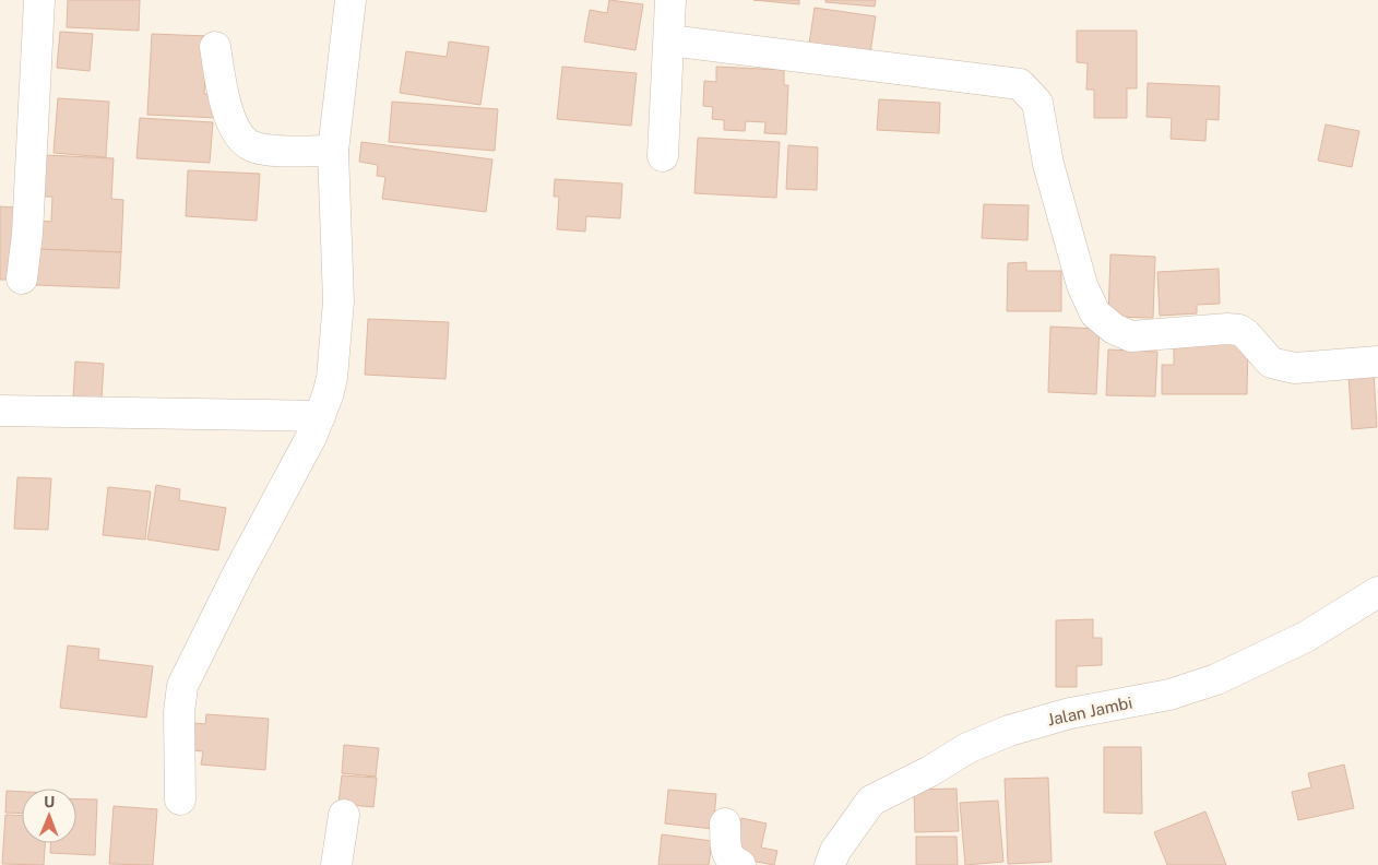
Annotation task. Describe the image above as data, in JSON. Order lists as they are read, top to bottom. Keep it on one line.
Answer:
{"streets":{"street":["Jalan Jambi"]},"north":"top"}
